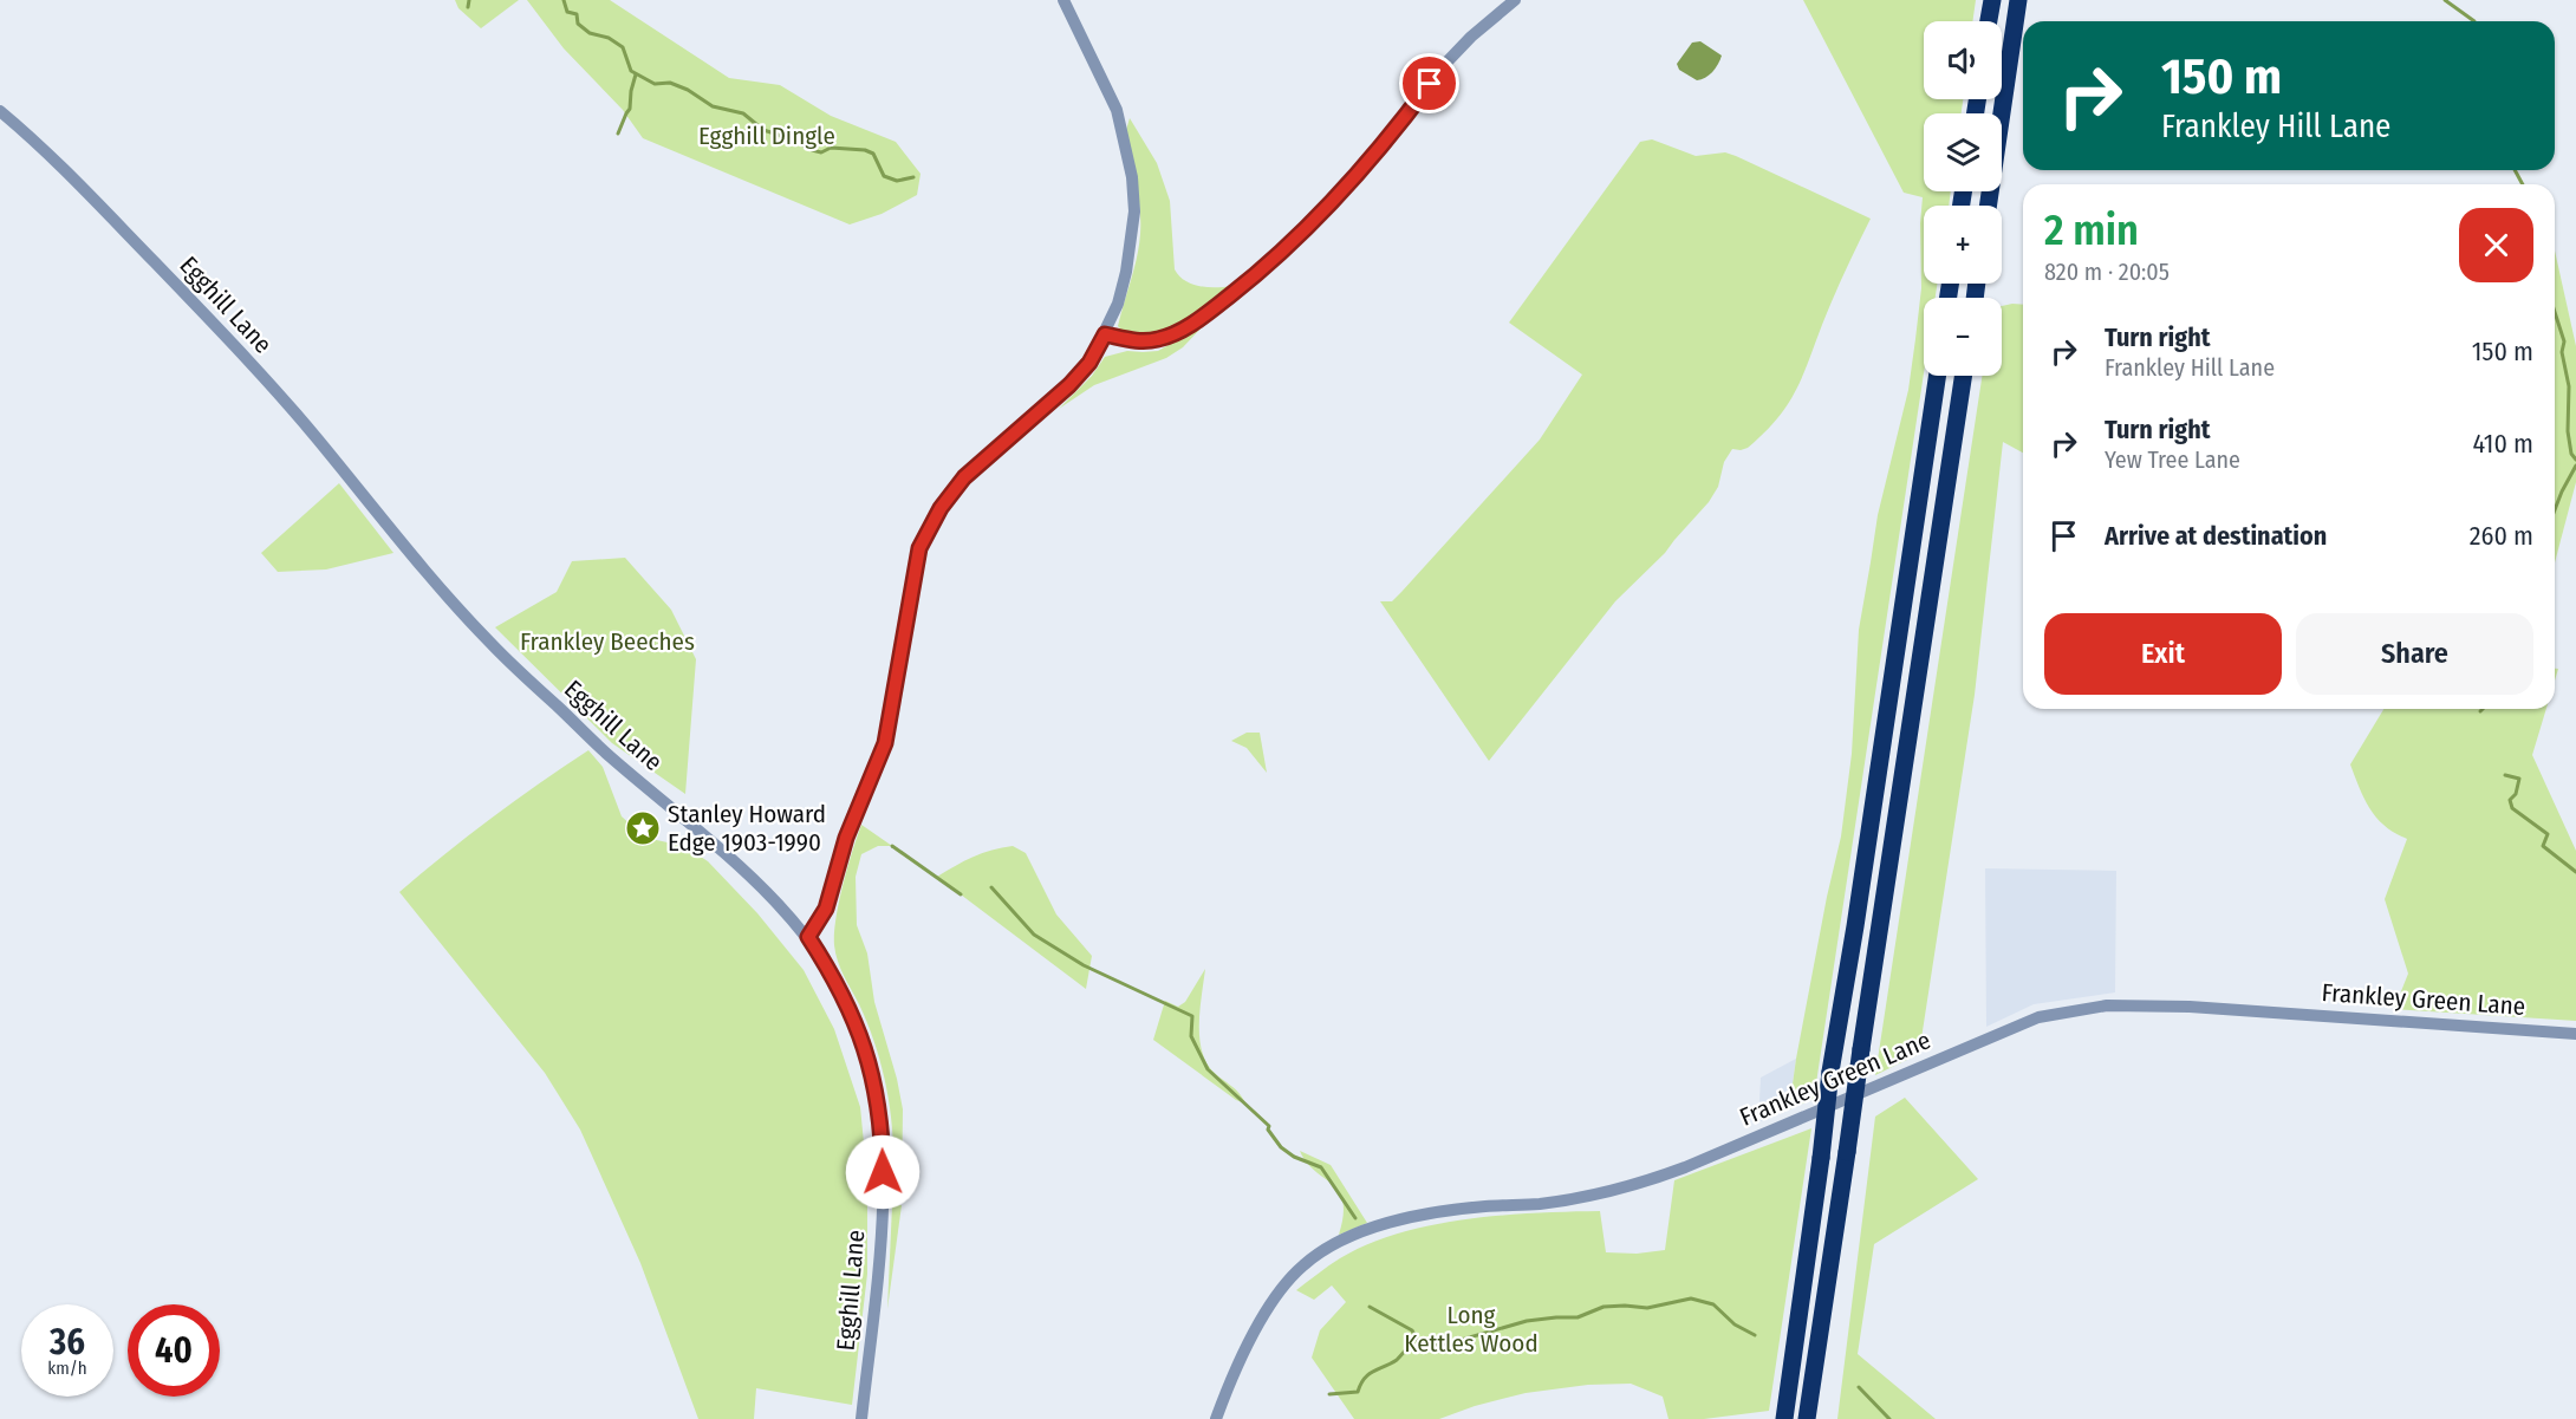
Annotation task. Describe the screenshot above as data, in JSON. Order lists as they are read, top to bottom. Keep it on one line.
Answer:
{"streets":{"street":["Egghill Lane","Frankley Green Lane"]},"parks":["Egghill Dingle","Frankley Beeches","Long Kettles Wood"],"places":{"place":["Stanley Howard Edge 1903-1990"]},"page":{"map_buttons":["+","−"],"turn":["150 m","Frankley Hill Lane"],"heading":["2 min","820 m · 20:05"],"list":[{"name":"Turn right","note":"Frankley Hill Lane","value":"150 m"},{"name":"Turn right","note":"Yew Tree Lane","value":"410 m"},{"name":"Arrive at destination","value":"260 m"}],"buttons":["Exit","Share"],"speed":"36 km/h","limit":"40"}}
